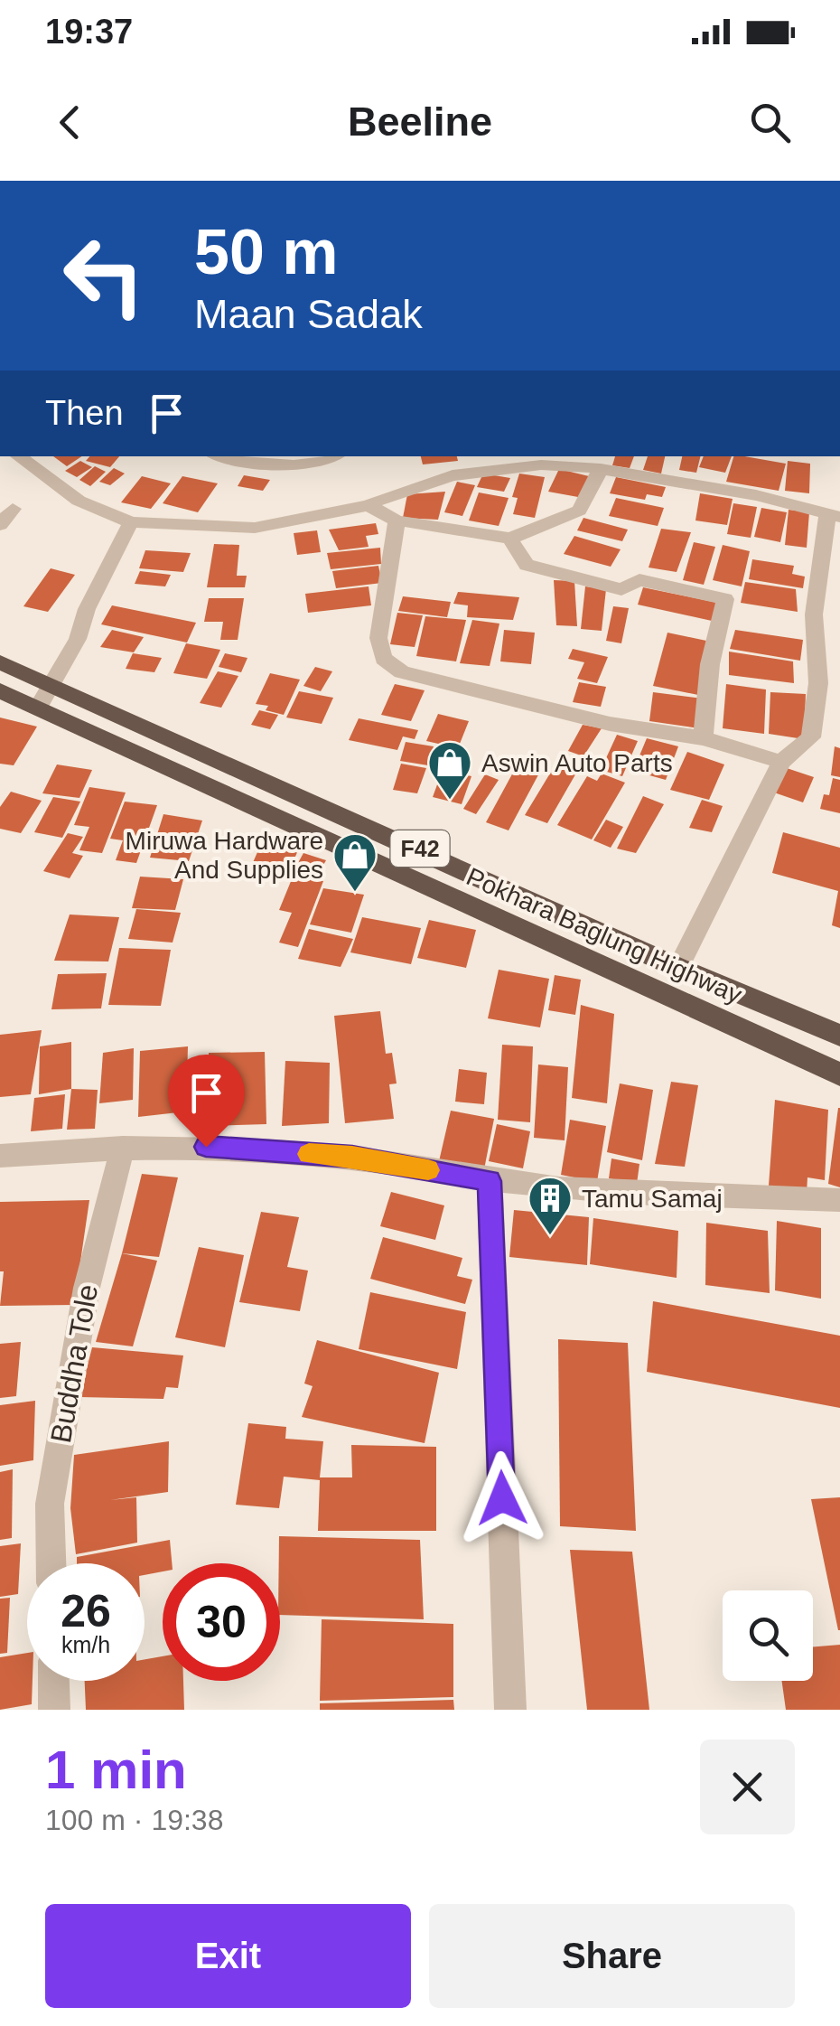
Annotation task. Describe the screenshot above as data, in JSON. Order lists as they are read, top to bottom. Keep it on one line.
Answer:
{"streets":{"highway":["F42","Pokhara Baglung Highway"],"street":["Buddha Tole"]},"places":{"shop":["Aswin Auto Parts","Miruwa Hardware And Supplies"],"building":["Tamu Samaj"]},"page":{"status":"19:37","header":"Beeline","turn":["50 m","Maan Sadak"],"then":"Then","speed":"26 km/h","limit":"30","heading":["1 min","100 m · 19:38"],"buttons":["Exit","Share"]}}
